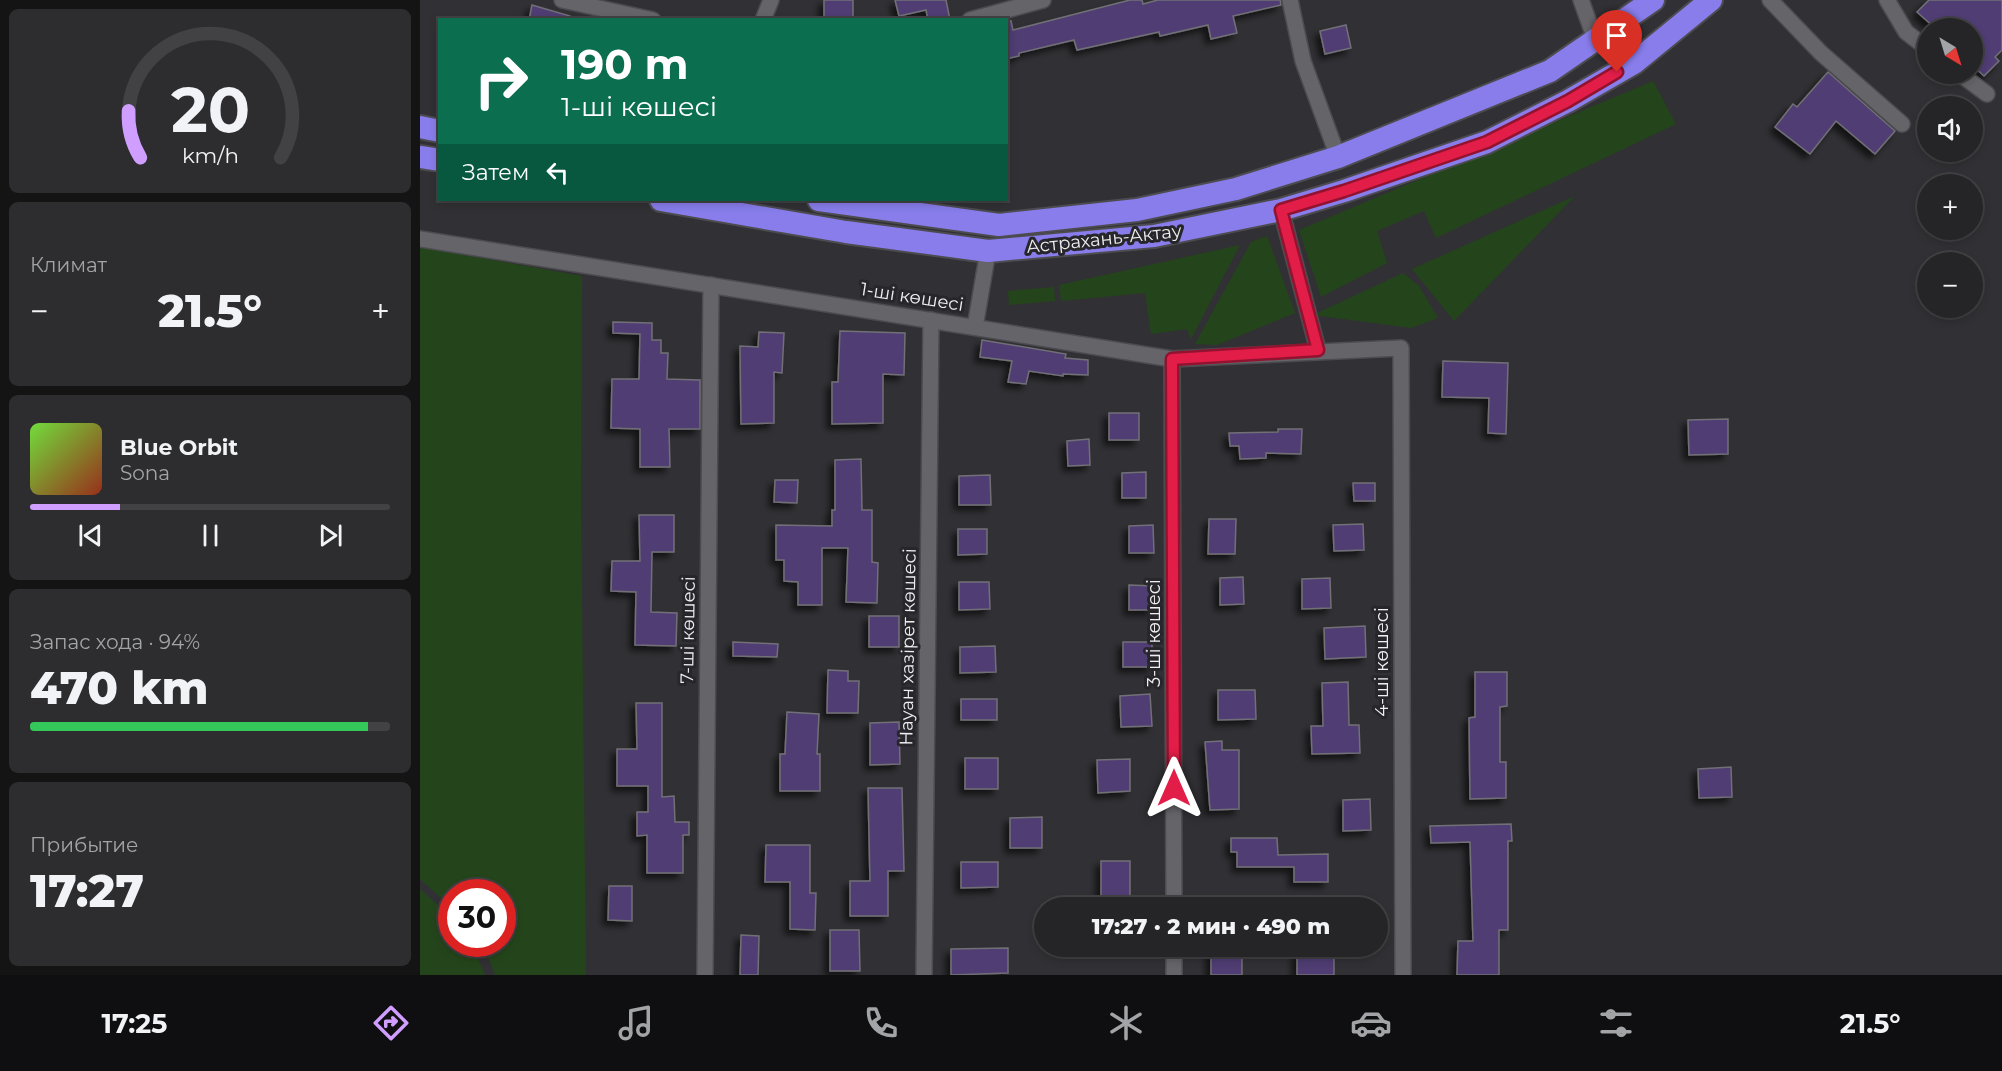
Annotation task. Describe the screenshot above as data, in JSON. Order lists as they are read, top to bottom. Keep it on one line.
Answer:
{"streets":{"highway":["Астрахань-Актау"],"street":["1-шi көшесі","7-шi көшесі","3-шi көшесі","Науан хазірет көшесі","4-шi көшесі"]},"crossings":[["1-шi көшесі","7-шi көшесі"],["1-шi көшесі","3-шi көшесі"],["1-шi көшесі","Науан хазірет көшесі"],["1-шi көшесі","4-шi көшесі"]],"north":"bottom right","page":{"map_buttons":["+","−"],"turn":["190 m","1-шi көшесі"],"then":"Затем","tile":["Климат",["Запас хода · 94%","470 km"],["Прибытие","17:27"]],"heat":["−","21.5°","+"],"song":["Blue Orbit","Sona"],"limit":"30","trip":"17:27 · 2 мин · 490 m","tabs":["17:25","21.5°"],"gauge":["20","km/h"]}}
